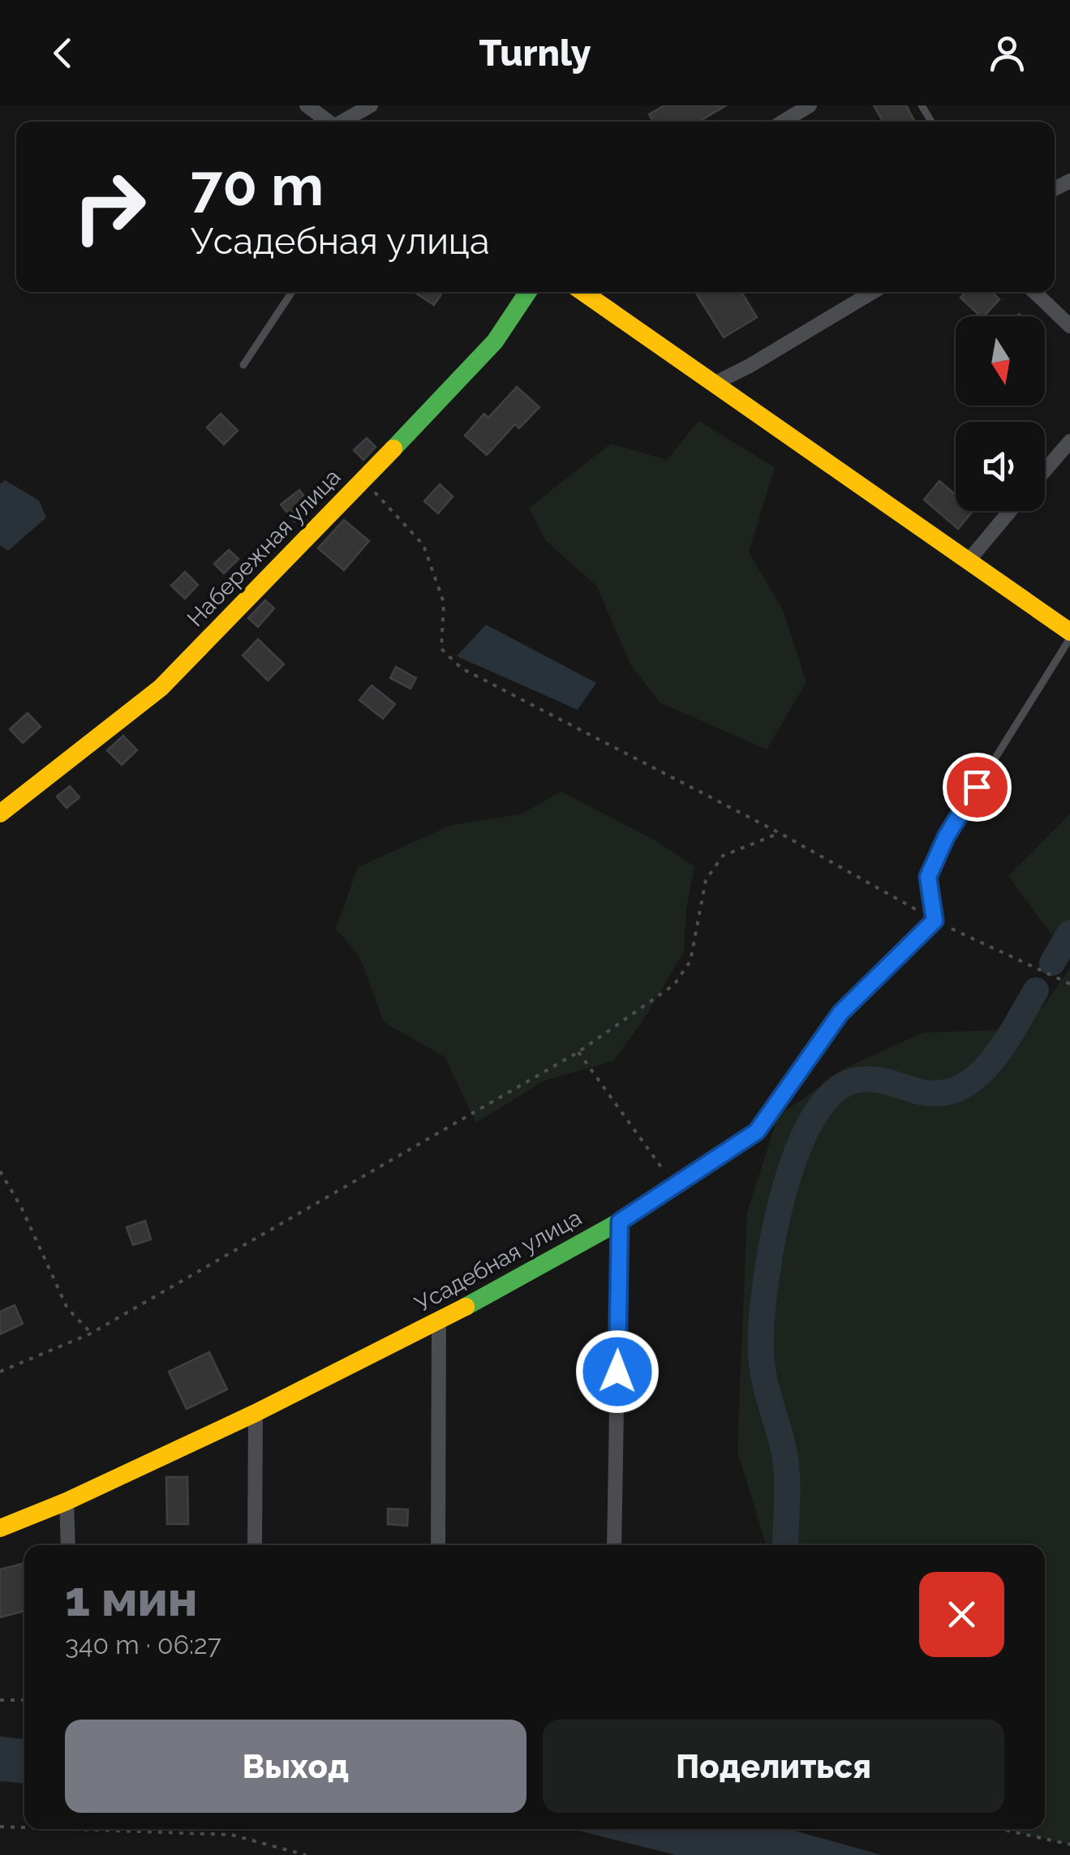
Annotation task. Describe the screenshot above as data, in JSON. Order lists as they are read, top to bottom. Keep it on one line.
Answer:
{"streets":{"street":["Набережная улица","Усадебная улица"]},"north":"bottom","page":{"header":"Turnly","turn":["70 m","Усадебная улица"],"heading":["1 мин","340 m · 06:27"],"buttons":["Выход","Поделиться"]}}
